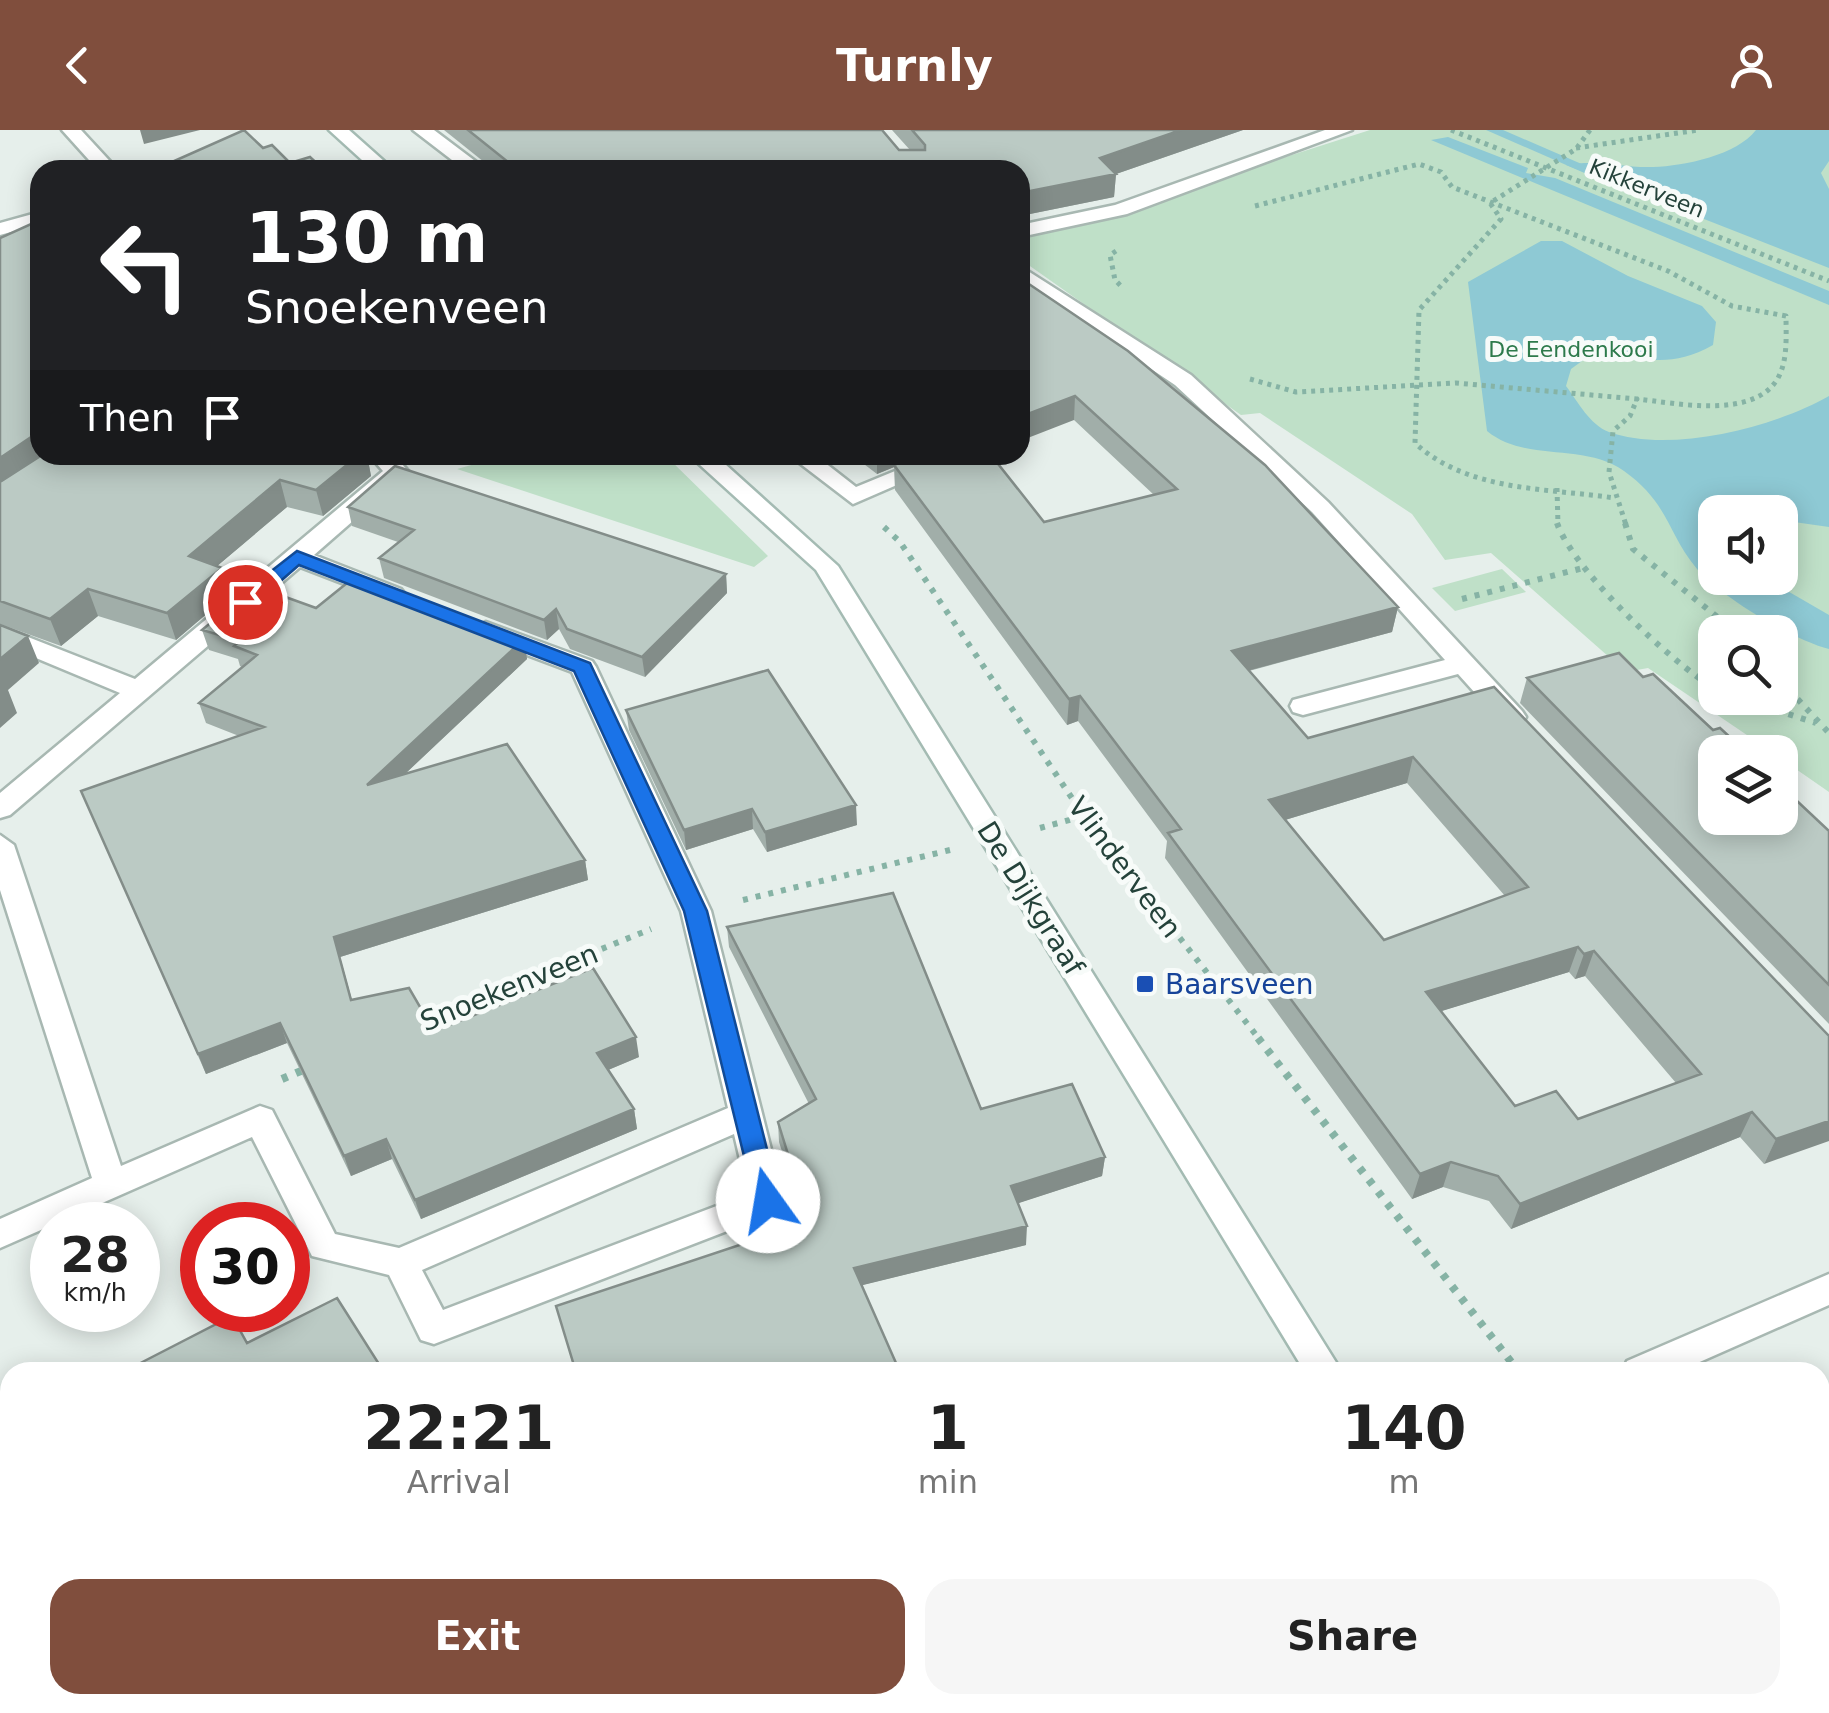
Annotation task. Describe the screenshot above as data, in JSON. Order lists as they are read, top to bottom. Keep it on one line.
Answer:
{"streets":{"street":["De Dijkgraaf"],"path":["Kikkerveen","Vlinderveen","Snoekenveen"]},"crossings":[["Vlinderveen","Snoekenveen"],["De Dijkgraaf","Snoekenveen"]],"parks":["De Eendenkooi"],"places":{"transit":["Baarsveen"]},"page":{"header":"Turnly","turn":["130 m","Snoekenveen"],"then":"Then","speed":"28 km/h","limit":"30","eta":["22:21","Arrival","1","min","140","m"],"buttons":["Exit","Share"]}}
